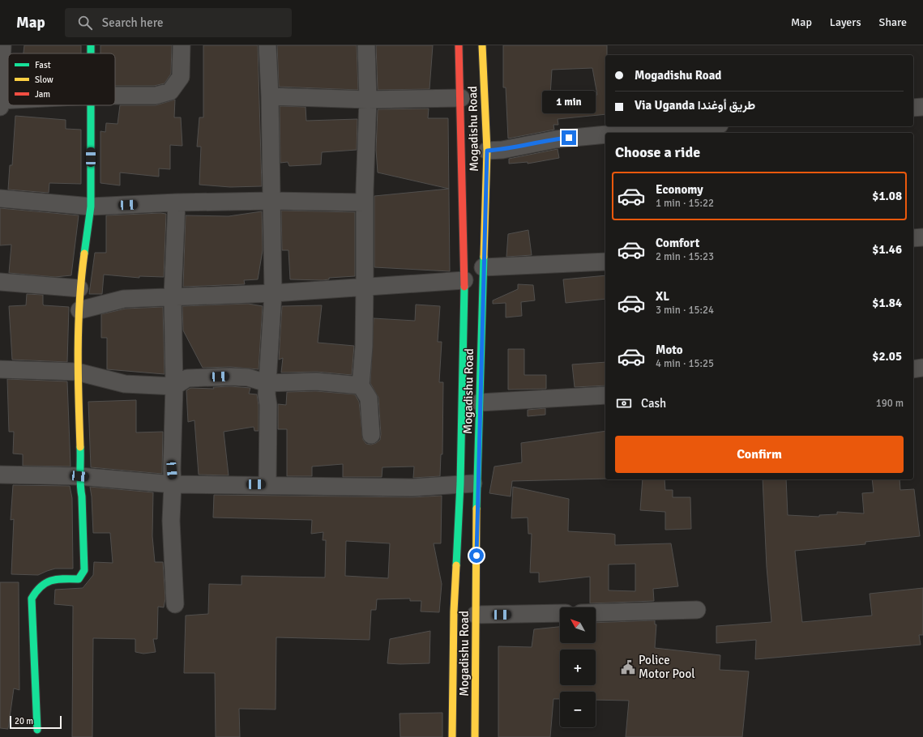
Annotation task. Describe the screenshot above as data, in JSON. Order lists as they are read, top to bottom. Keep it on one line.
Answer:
{"streets":{"main road":["Mogadishu Road"]},"places":{"public building":["Police Motor Pool"]},"legend":["Fast","Slow","Jam"],"scale_bar":"20 m","north":"top left","page":{"header":"Map","search":"Search here","nav":["Map","Layers","Share"],"banner":["Mogadishu Road","Via Uganda طريق أوغندا"],"bubble":"1 min","heading":"Choose a ride","list":[{"name":"Economy","note":"1 min · 15:22","value":"$1.08"},{"name":"Comfort","note":"2 min · 15:23","value":"$1.46"},{"name":"XL","note":"3 min · 15:24","value":"$1.84"},{"name":"Moto","note":"4 min · 15:25","value":"$2.05"}],"pay":["Cash","190 m"],"buttons":"Confirm","map_buttons":["+","−"],"scale":"20 m"}}
